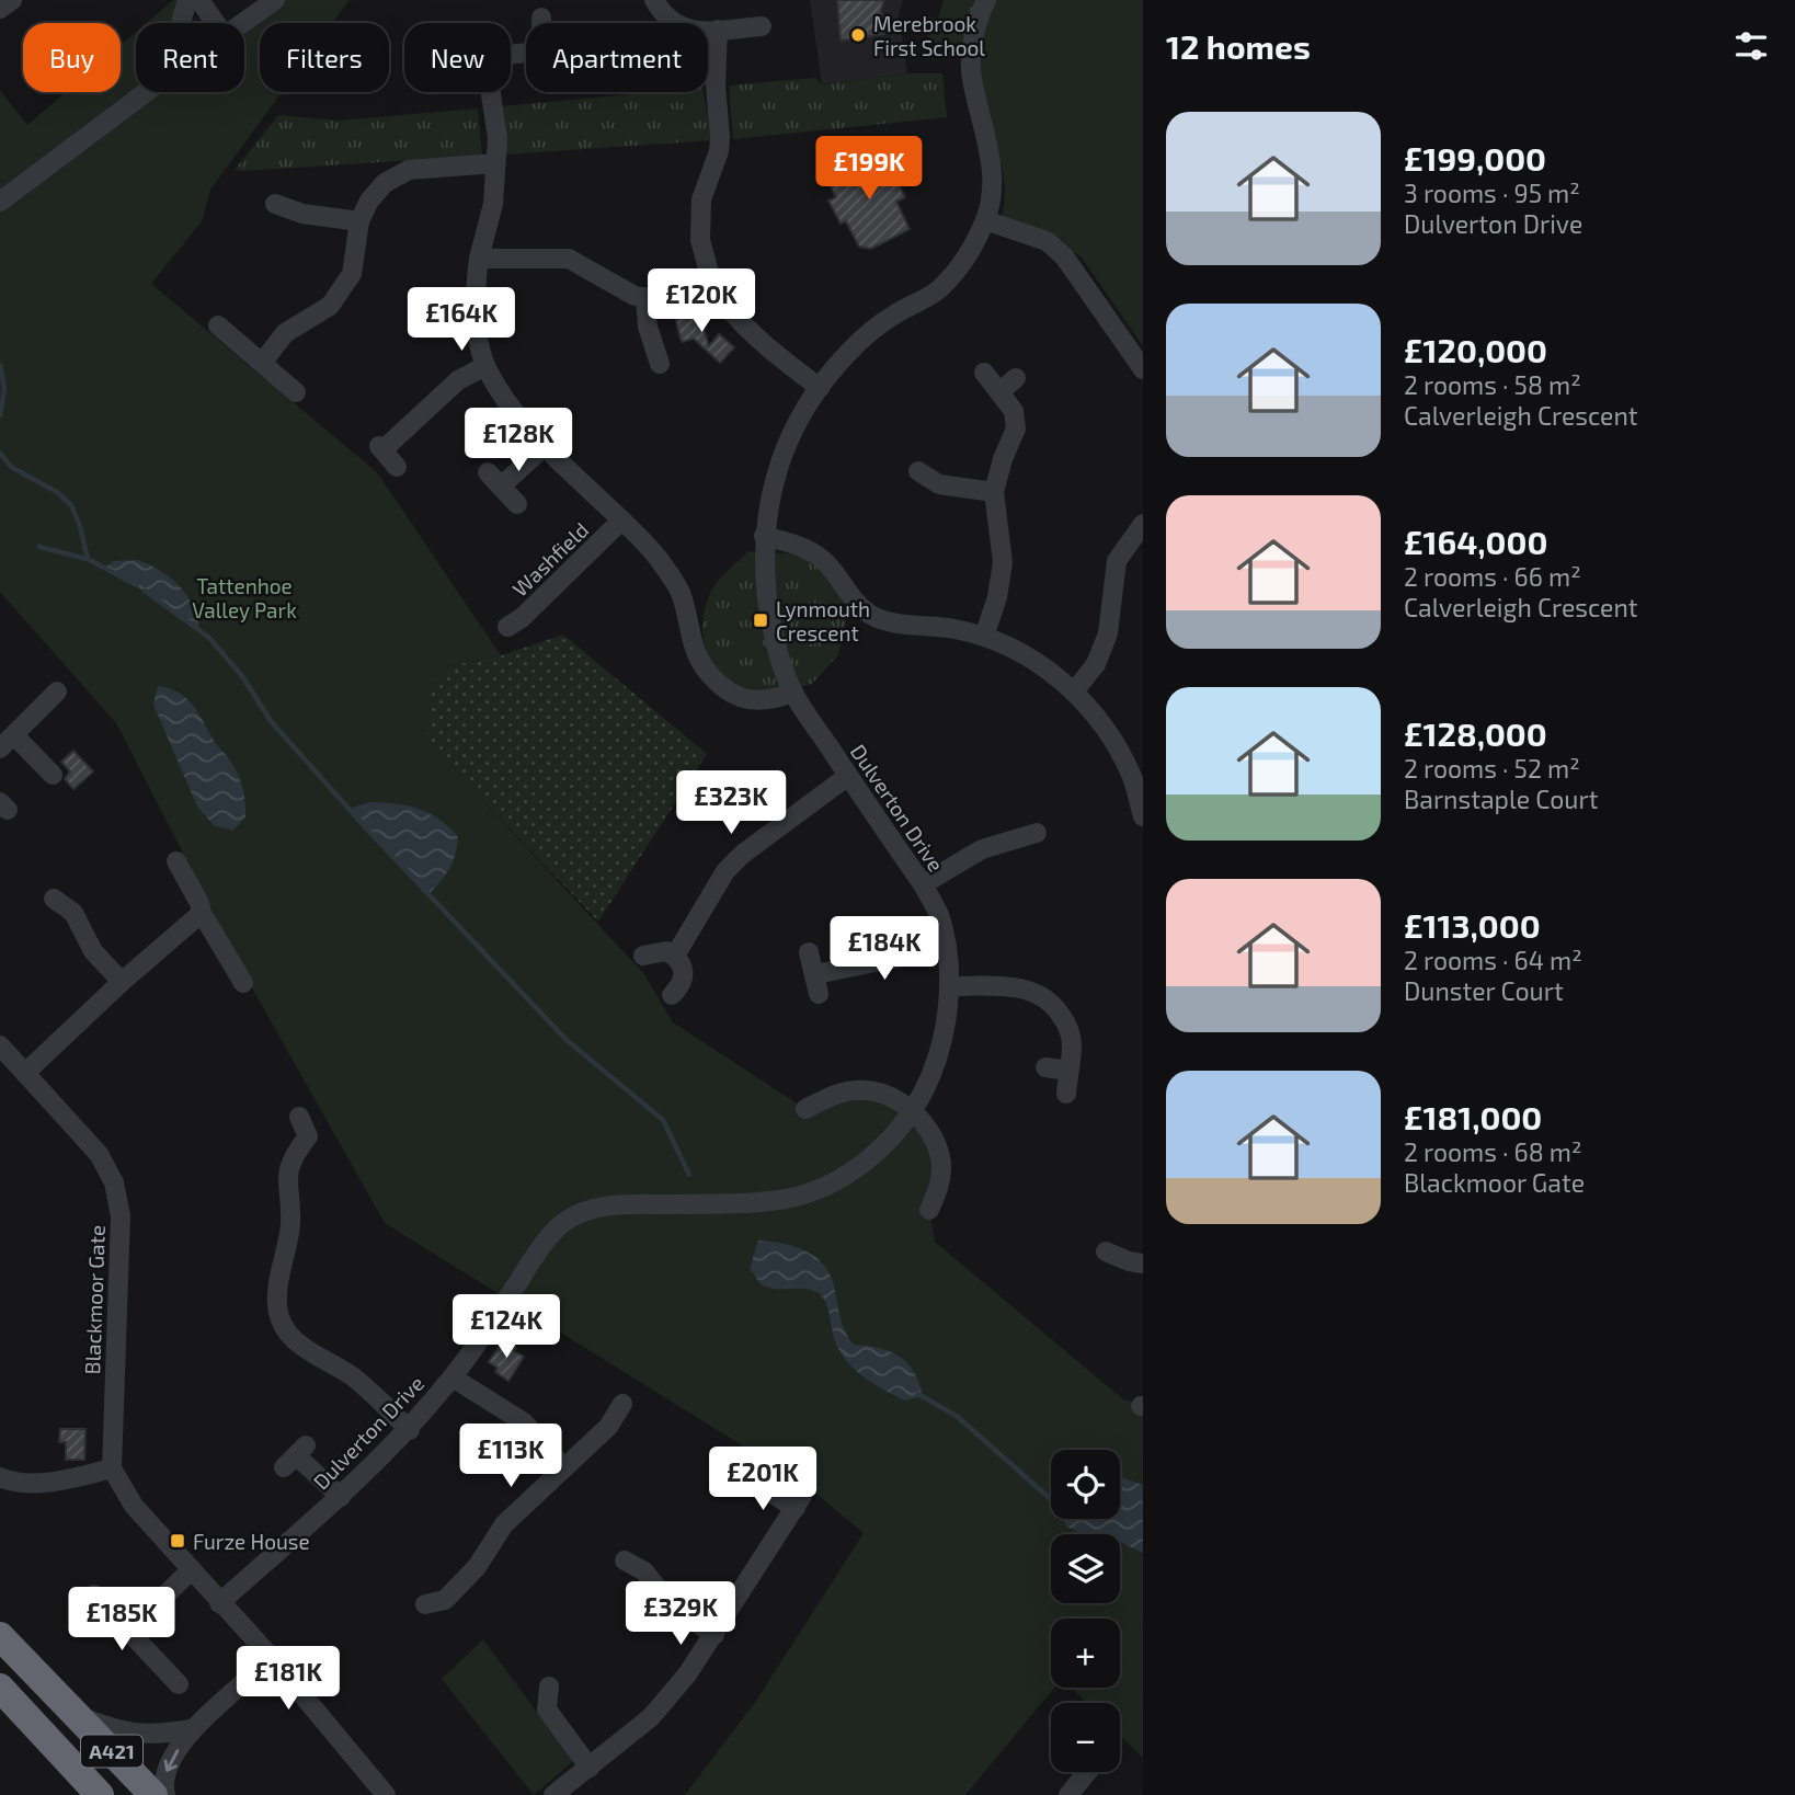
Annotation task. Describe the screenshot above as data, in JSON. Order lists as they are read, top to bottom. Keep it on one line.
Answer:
{"streets":{"highway":["A421"],"street":["Washfield","Dulverton Drive","Blackmoor Gate"]},"parks":["Tattenhoe Valley Park"],"places":{"other":["Merebrook First School"],"transit":["Lynmouth Crescent","Furze House"]},"page":{"heading":"12 homes","chip":["Buy","Rent","Filters","New","Apartment"],"list":[{"name":"£199,000","note":"3 rooms · 95 m² · Dulverton Drive"},{"name":"£120,000","note":"2 rooms · 58 m² · Calverleigh Crescent"},{"name":"£164,000","note":"2 rooms · 66 m² · Calverleigh Crescent"},{"name":"£128,000","note":"2 rooms · 52 m² · Barnstaple Court"},{"name":"£113,000","note":"2 rooms · 64 m² · Dunster Court"},{"name":"£181,000","note":"2 rooms · 68 m² · Blackmoor Gate"}],"price":["£199K","£120K","£164K","£128K","£323K","£184K","£124K","£113K","£201K","£329K","£185K","£181K"],"map_buttons":["+","−"]}}
